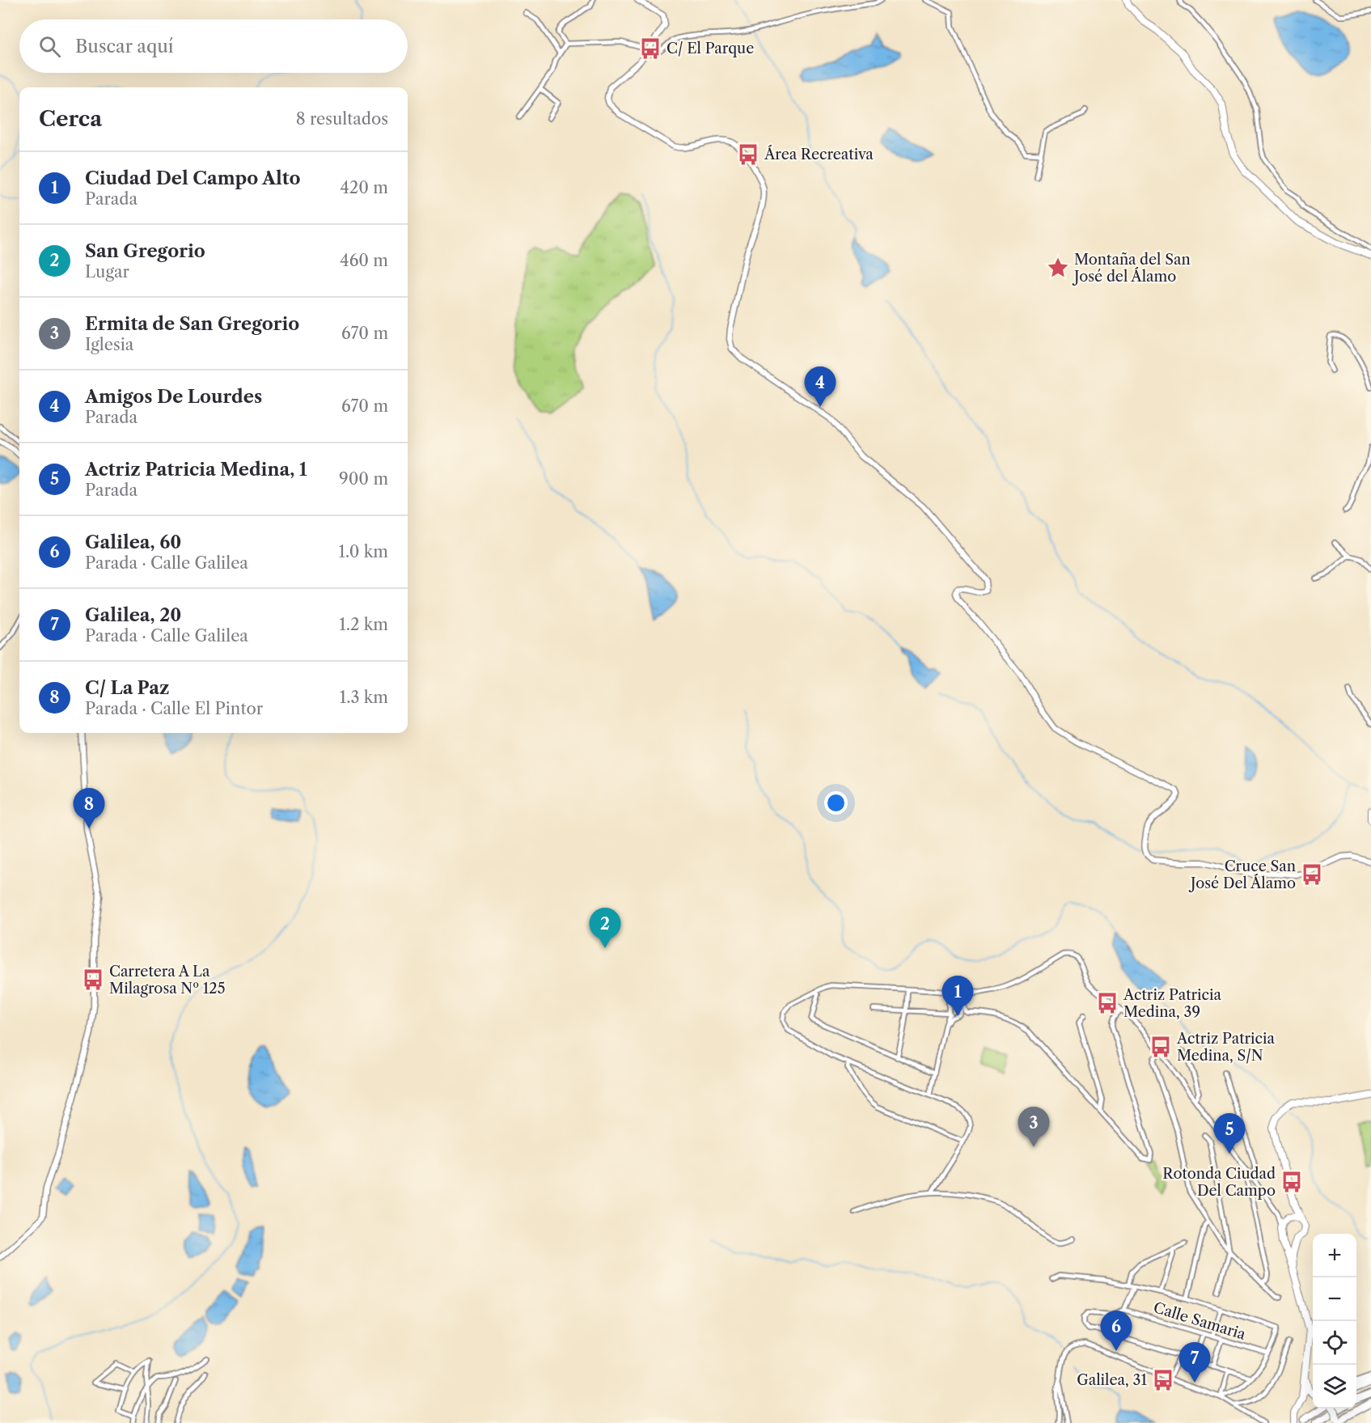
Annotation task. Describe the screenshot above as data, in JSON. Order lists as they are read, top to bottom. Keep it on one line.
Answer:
{"streets":{"street":["Calle Samaria"]},"places":{"bus stop":["C/ El Parque","Área Recreativa","Cruce San José Del Álamo","Carretera A La Milagrosa Nº 125","Actriz Patricia Medina, 39","Actriz Patricia Medina, S/N","Rotonda Ciudad Del Campo","Galilea, 31"],"place":["Montaña del San José del Álamo"]},"page":{"search":"Buscar aquí","heading":["Cerca","8 resultados"],"list":[{"mark":"1","name":"Ciudad Del Campo Alto","note":"Parada","value":"420 m"},{"mark":"2","name":"San Gregorio","note":"Lugar","value":"460 m"},{"mark":"3","name":"Ermita de San Gregorio","note":"Iglesia","value":"670 m"},{"mark":"4","name":"Amigos De Lourdes","note":"Parada","value":"670 m"},{"mark":"5","name":"Actriz Patricia Medina, 1","note":"Parada","value":"900 m"},{"mark":"6","name":"Galilea, 60","note":"Parada · Calle Galilea","value":"1.0 km"},{"mark":"7","name":"Galilea, 20","note":"Parada · Calle Galilea","value":"1.2 km"},{"mark":"8","name":"C/ La Paz","note":"Parada · Calle El Pintor","value":"1.3 km"}],"pins":["4","8","2","1","3","5","6","7"],"map_buttons":["+","−"]}}
